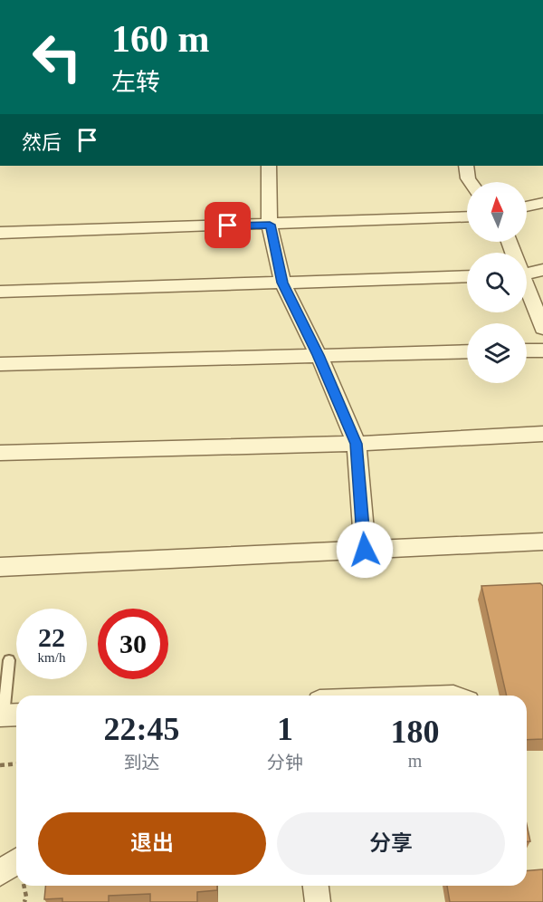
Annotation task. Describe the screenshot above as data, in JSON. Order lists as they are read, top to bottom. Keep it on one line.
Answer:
{"north":"top","page":{"turn":["160 m","左转"],"then":"然后","speed":"22 km/h","limit":"30","eta":["22:45","到达","1","分钟","180","m"],"buttons":["退出","分享"]}}
